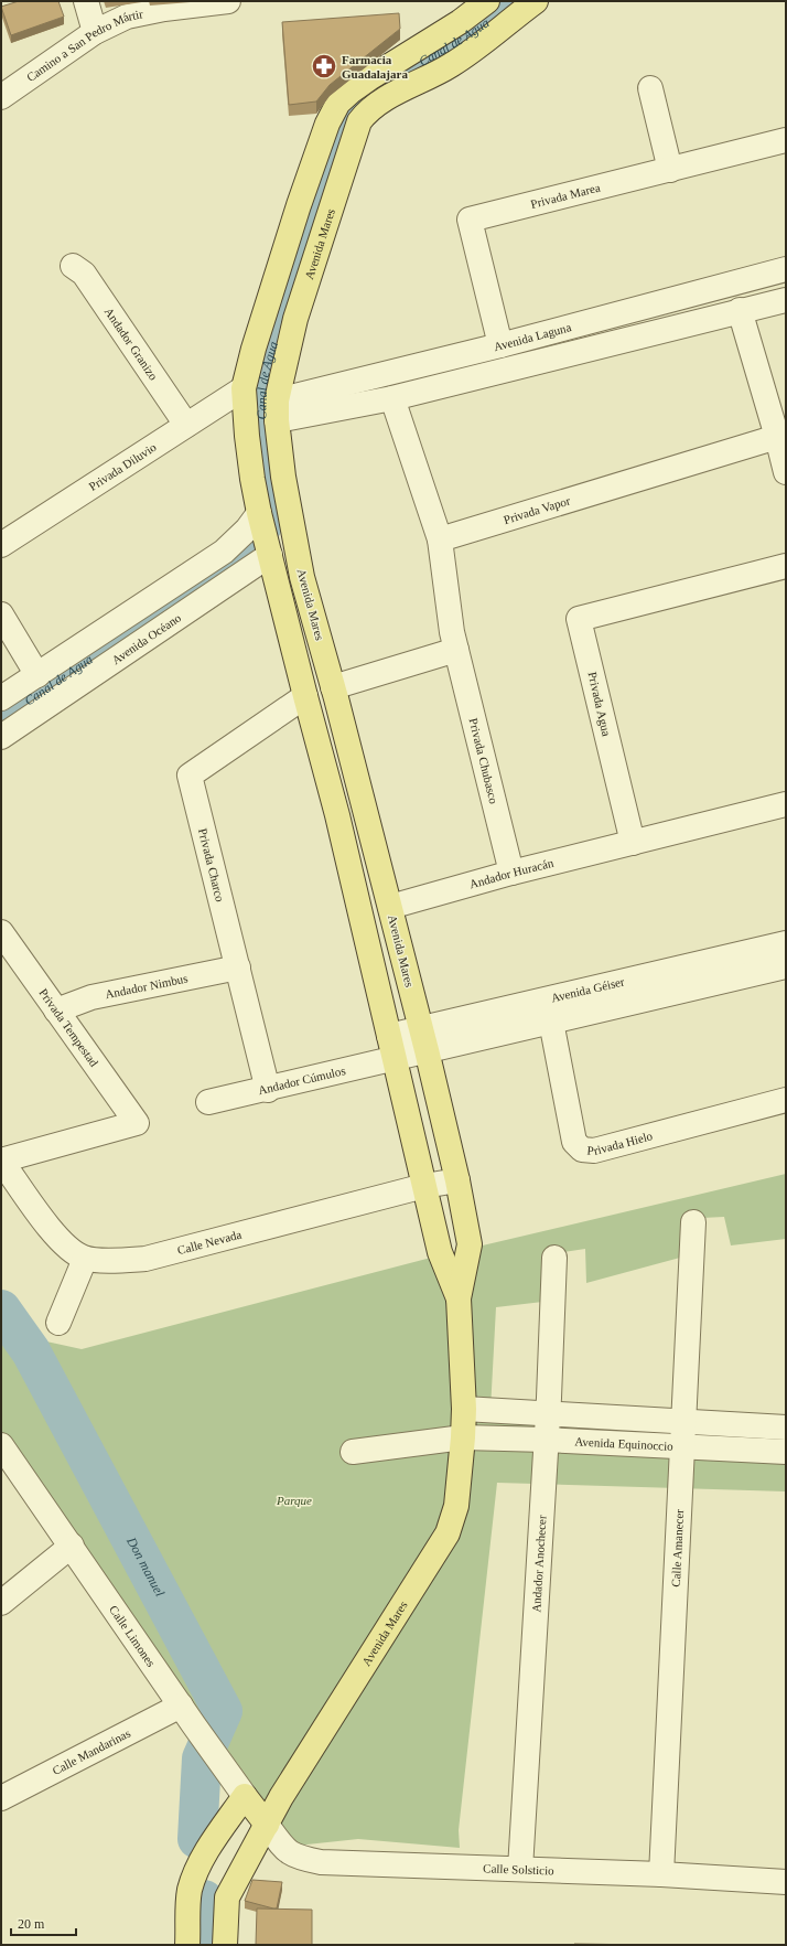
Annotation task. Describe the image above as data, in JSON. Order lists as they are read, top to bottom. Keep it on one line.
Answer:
{"streets":{"main road":["Avenida Mares","Calle Limones"],"street":["Camino a San Pedro Mártir","Privada Marea","Avenida Laguna","Andador Granizo","Privada Diluvio","Privada Vapor","Avenida Océano","Privada Agua","Privada Chubasco","Privada Charco","Andador Huracán","Andador Nimbus","Avenida Géiser","Privada Tempestad","Andador Cúmulos","Privada Hielo","Calle Nevada","Avenida Equinoccio","Calle Amanecer","Andador Anochecer","Calle Mandarinas","Calle Solsticio"]},"crossings":[["Privada Marea","Avenida Laguna"],["Avenida Mares","Avenida Laguna"],["Avenida Mares","Privada Diluvio"],["Avenida Mares","Avenida Océano"],["Avenida Mares","Privada Charco"],["Avenida Mares","Andador Huracán"],["Avenida Mares","Avenida Géiser"],["Avenida Mares","Andador Cúmulos"],["Avenida Mares","Calle Nevada"],["Avenida Mares","Avenida Equinoccio"],["Avenida Mares","Calle Limones"],["Avenida Mares","Calle Solsticio"],["Andador Granizo","Privada Diluvio"],["Privada Vapor","Privada Chubasco"],["Privada Agua","Andador Huracán"],["Privada Chubasco","Andador Huracán"],["Privada Charco","Andador Nimbus"],["Privada Charco","Andador Cúmulos"],["Andador Nimbus","Privada Tempestad"],["Avenida Géiser","Andador Cúmulos"],["Avenida Géiser","Privada Hielo"],["Avenida Equinoccio","Calle Amanecer"],["Avenida Equinoccio","Andador Anochecer"],["Calle Amanecer","Calle Solsticio"],["Andador Anochecer","Calle Solsticio"],["Calle Limones","Calle Mandarinas"],["Calle Limones","Calle Solsticio"]],"water":["Canal de Agua","Don manuel"],"parks":["Parque"],"places":{"pharmacy":["Farmacia Guadalajara"]},"scale_bar":"20 m"}
